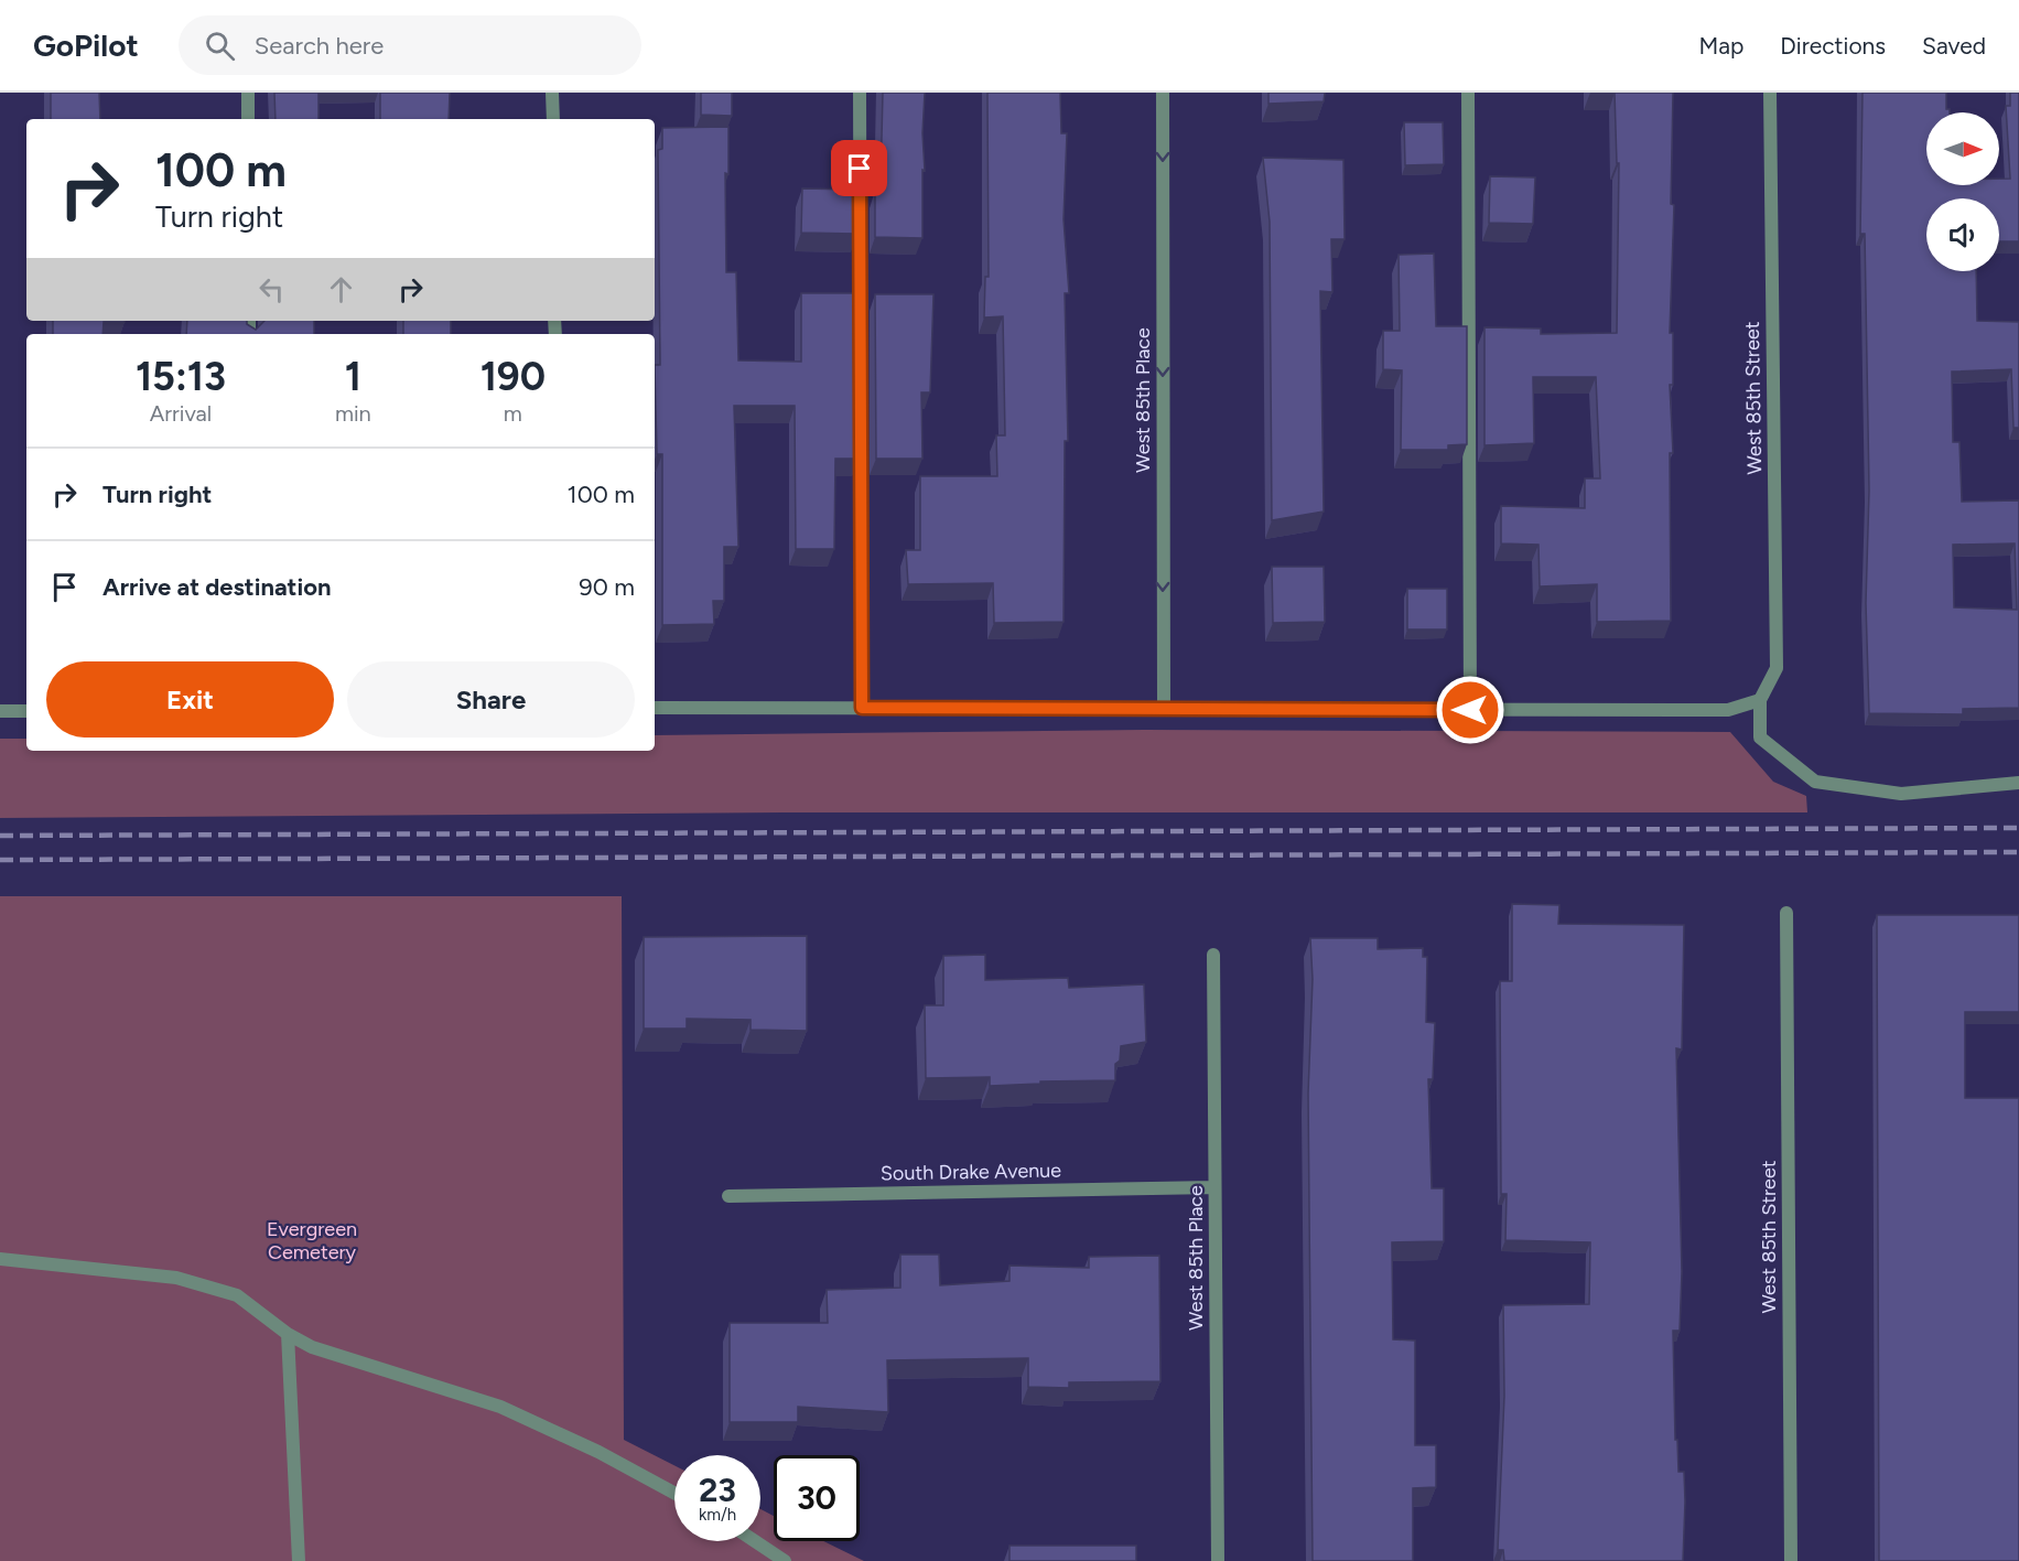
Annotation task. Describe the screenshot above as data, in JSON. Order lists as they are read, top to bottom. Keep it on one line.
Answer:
{"streets":{"street":["West 85th Street","West 85th Place","South Drake Avenue"]},"crossings":[["West 85th Place","South Drake Avenue"]],"one_way":["West 85th Place"],"parks":["Evergreen Cemetery"],"north":"right","page":{"header":"GoPilot","search":"Search here","nav":["Map","Directions","Saved"],"turn":["100 m","Turn right"],"eta":["15:13","Arrival","1","min","190","m"],"list":[{"name":"Turn right","value":"100 m"},{"name":"Arrive at destination","value":"90 m"}],"buttons":["Exit","Share"],"speed":"23 km/h","limit":"30"}}
